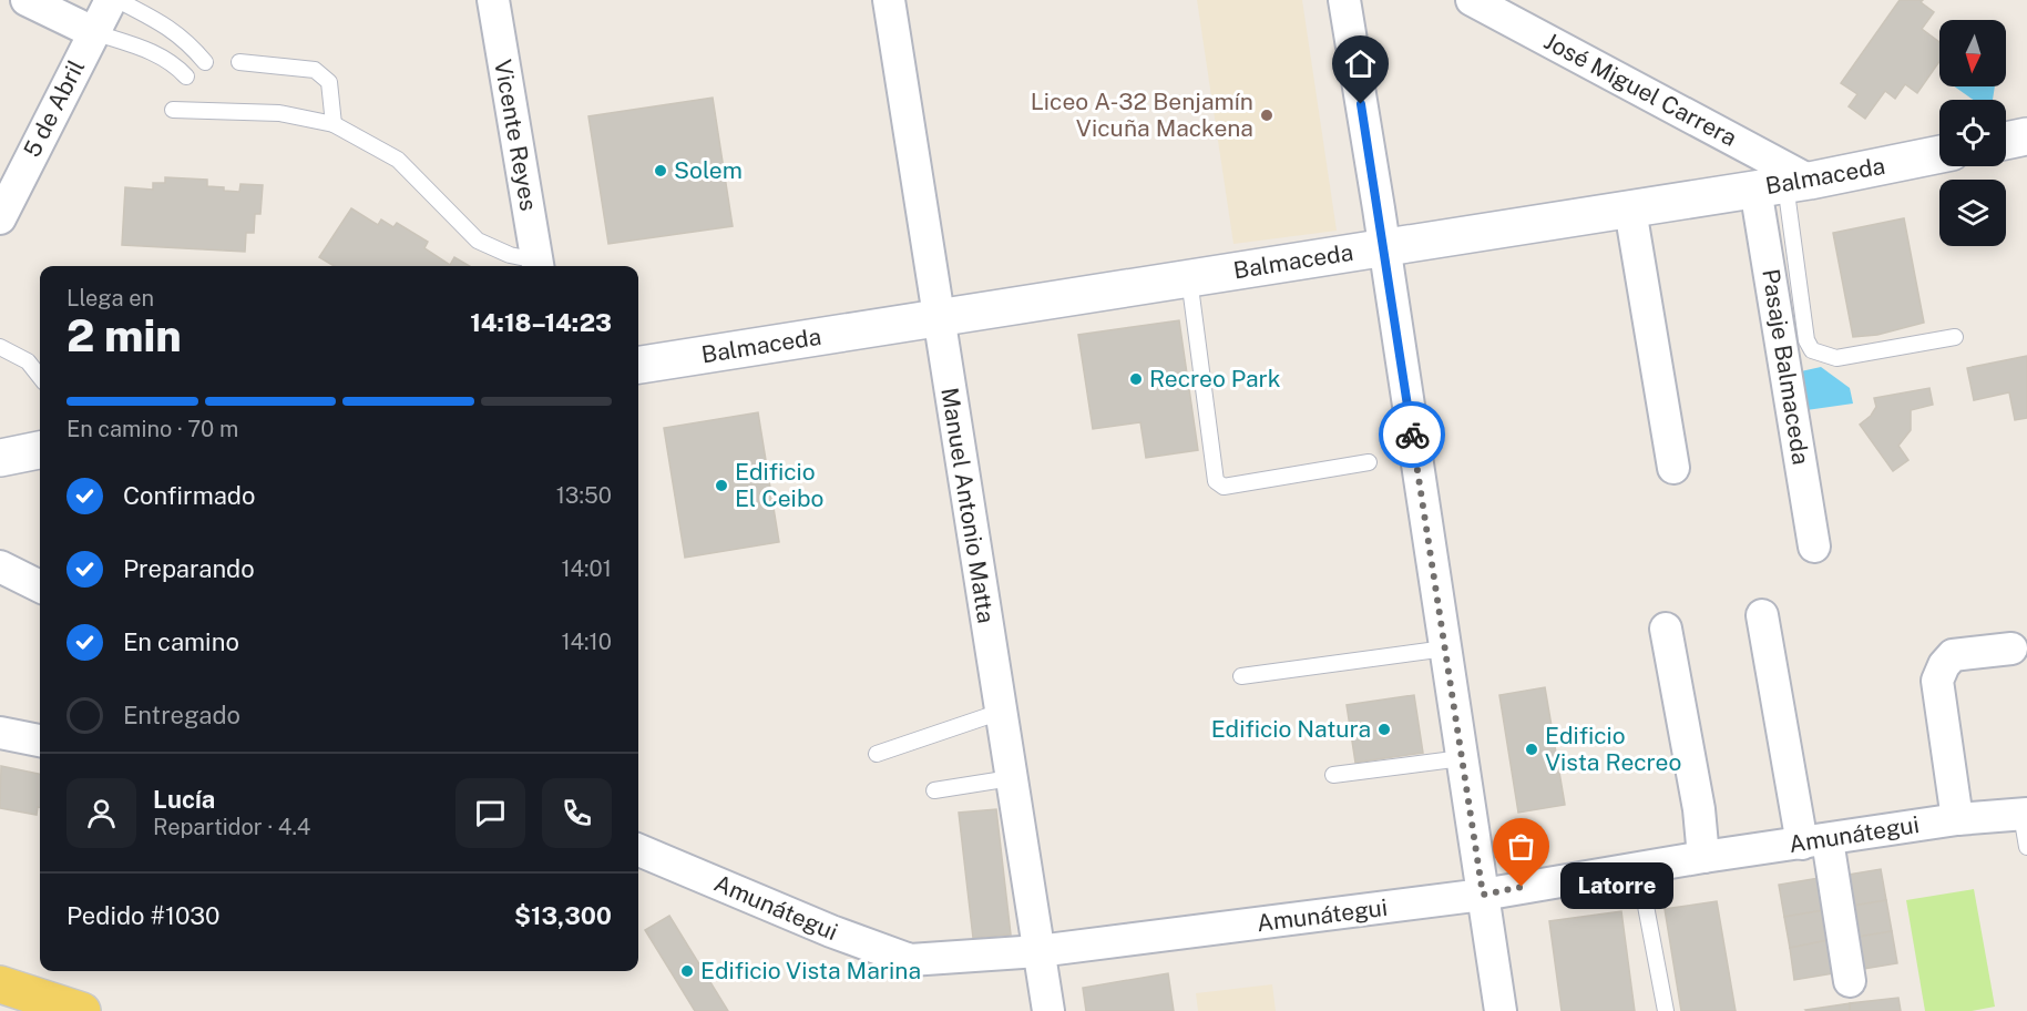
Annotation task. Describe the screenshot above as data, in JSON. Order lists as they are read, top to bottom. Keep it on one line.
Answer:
{"streets":{"street":["José Miguel Carrera","5 de Abril","Vicente Reyes","Balmaceda","Pasaje Balmaceda","Manuel Antonio Matta","Amunátegui"]},"crossings":[["José Miguel Carrera","Balmaceda"],["José Miguel Carrera","Pasaje Balmaceda"],["Balmaceda","Pasaje Balmaceda"],["Balmaceda","Manuel Antonio Matta"],["Manuel Antonio Matta","Amunátegui"]],"places":["Liceo A-32 Benjamín Vicuña Mackena","Solem","Recreo Park","Edificio El Ceibo","Edificio Natura","Edificio Vista Recreo","Latorre","Edificio Vista Marina"],"north":"bottom","page":{"heading":["2 min","Llega en","14:18–14:23"],"panel":["Lucía","Repartidor · 4.4","Pedido #1030","$13,300"],"bar":"En camino · 70 m","list":[["Confirmado","13:50"],["Preparando","14:01"],["En camino","14:10"],"Entregado"],"bubble":"Latorre"}}
